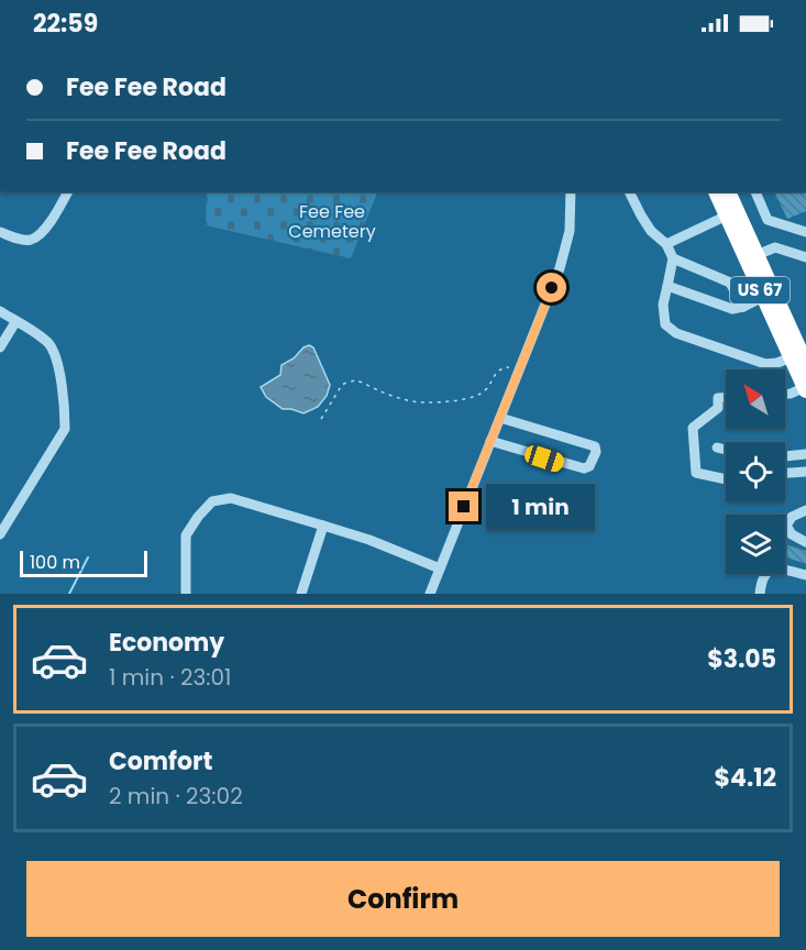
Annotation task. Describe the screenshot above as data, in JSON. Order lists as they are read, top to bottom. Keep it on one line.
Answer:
{"streets":{"highway":["US 67"]},"parks":["Fee Fee Cemetery"],"scale_bar":"100 m","north":"top left","page":{"status":"22:59","banner":["Fee Fee Road","Fee Fee Road"],"bubble":"1 min","scale":"100 m","list":[{"name":"Economy","note":"1 min · 23:01","value":"$3.05"},{"name":"Comfort","note":"2 min · 23:02","value":"$4.12"}],"buttons":"Confirm"}}
